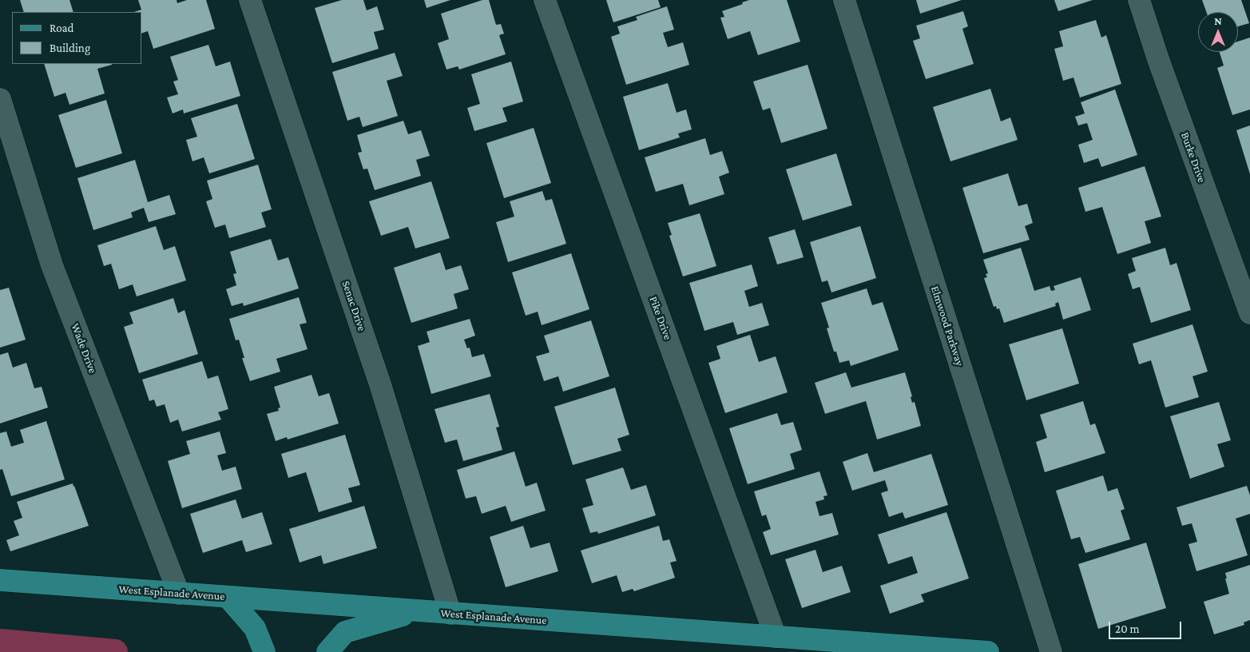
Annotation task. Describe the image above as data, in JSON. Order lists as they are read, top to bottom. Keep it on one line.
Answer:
{"streets":{"main road":["West Esplanade Avenue"],"street":["Burke Drive","Senac Drive","Pike Drive","Elmwood Parkway","Wade Drive"]},"crossings":[["Senac Drive","West Esplanade Avenue"],["Pike Drive","West Esplanade Avenue"],["Wade Drive","West Esplanade Avenue"]],"legend":["Road","Building"],"scale_bar":"20 m","north":"top"}
